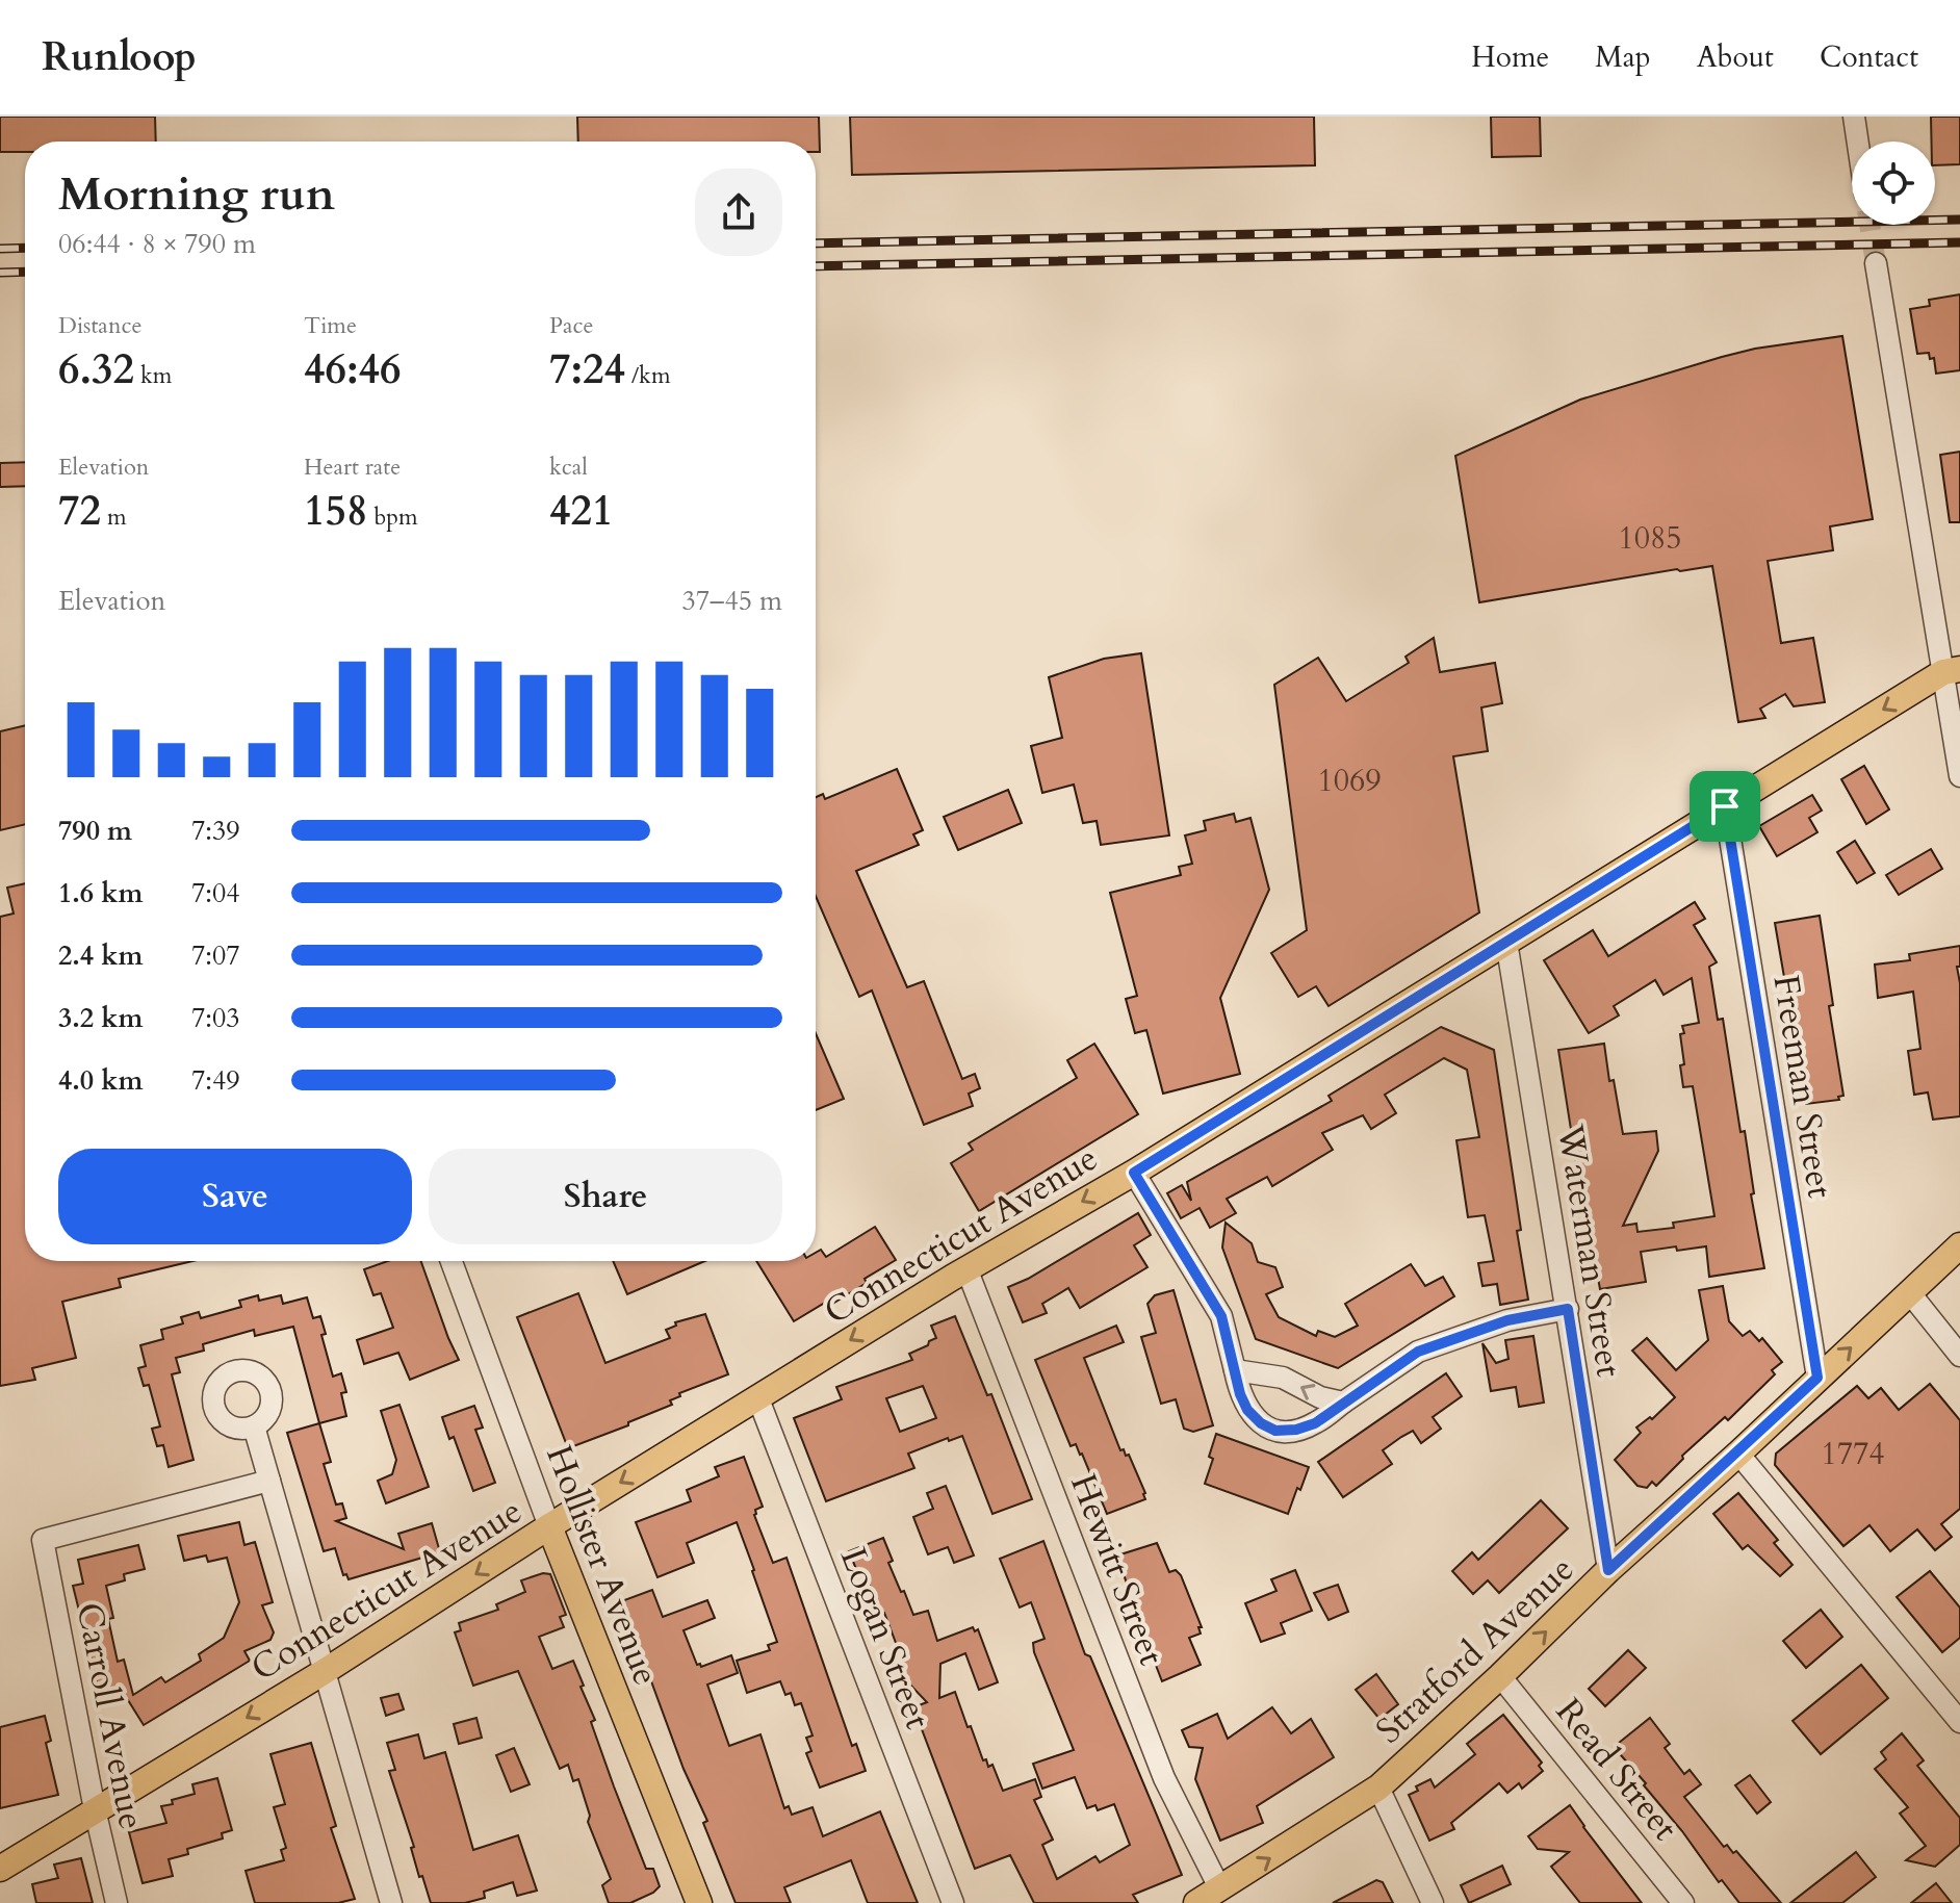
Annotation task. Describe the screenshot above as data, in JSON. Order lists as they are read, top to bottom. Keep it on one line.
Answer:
{"streets":{"main road":["Connecticut Avenue","Hollister Avenue","Stratford Avenue"],"street":["Freeman Street","Waterman Street","Hewitt Street","Logan Street","Carroll Avenue","Read Street"]},"crossings":[["Freeman Street","Connecticut Avenue"],["Freeman Street","Stratford Avenue"],["Connecticut Avenue","Waterman Street"],["Connecticut Avenue","Hollister Avenue"],["Connecticut Avenue","Hewitt Street"],["Connecticut Avenue","Logan Street"],["Connecticut Avenue","Carroll Avenue"],["Waterman Street","Stratford Avenue"],["Hewitt Street","Stratford Avenue"],["Stratford Avenue","Read Street"]],"one_way":["Connecticut Avenue","Stratford Avenue"],"house_numbers":["1085","1069","1774"],"page":{"header":"Runloop","nav":["Home","Map","About","Contact"],"heading":["Morning run","06:44 · 8 × 790 m"],"stats":[["Distance","6.32 km"],["Time","46:46"],["Pace","7:24 /km"],["Elevation","72 m"],["Heart rate","158 bpm"],["kcal","421"]],"chart":["Elevation","37–45 m"],"list":[{"name":"790 m","note":"7:39"},{"name":"1.6 km","note":"7:04"},{"name":"2.4 km","note":"7:07"},{"name":"3.2 km","note":"7:03"},{"name":"4.0 km","note":"7:49"}],"buttons":["Save","Share"]}}
